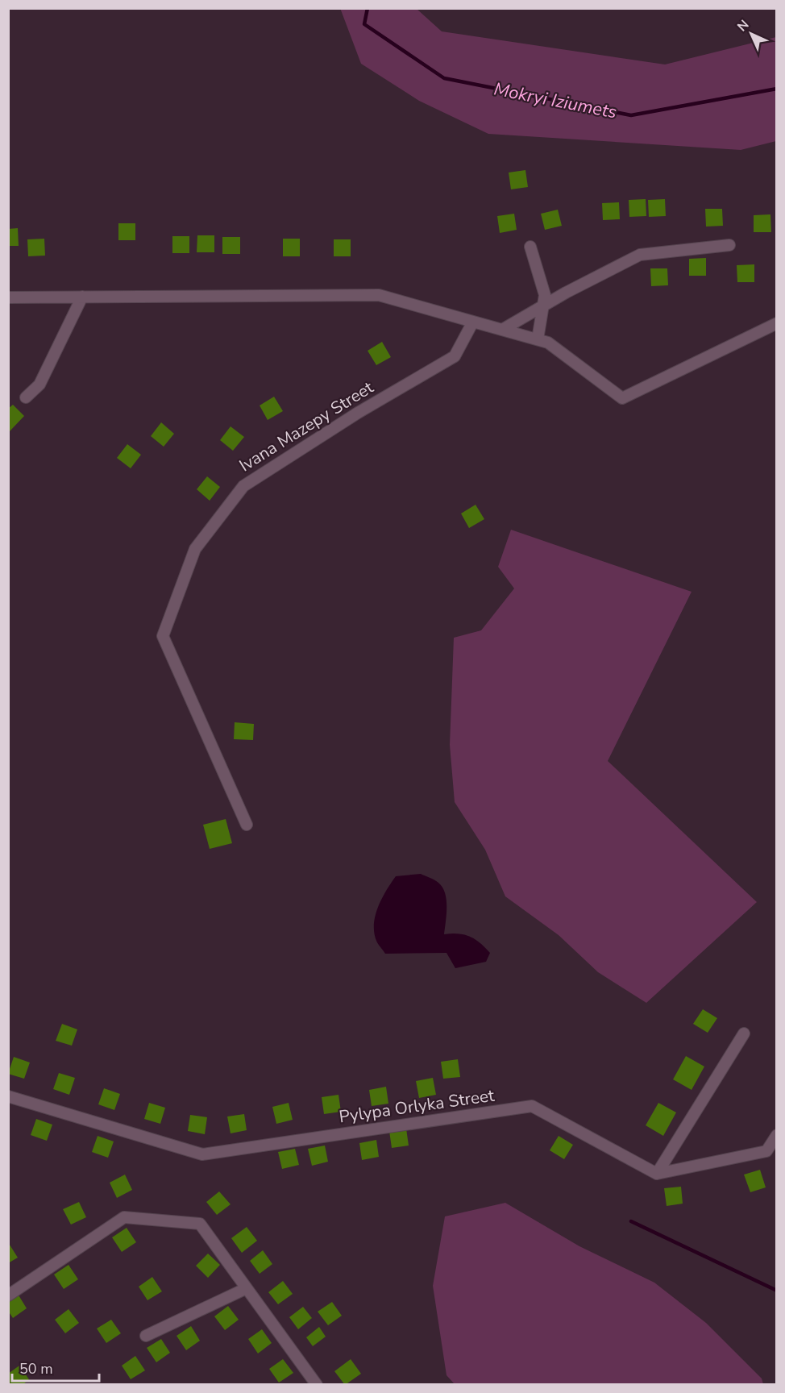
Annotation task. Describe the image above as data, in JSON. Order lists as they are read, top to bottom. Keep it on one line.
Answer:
{"streets":{"street":["Ivana Mazepy Street","Pylypa Orlyka Street"]},"water":["Mokryi Iziumets"],"scale_bar":"50 m","north":"top left"}
